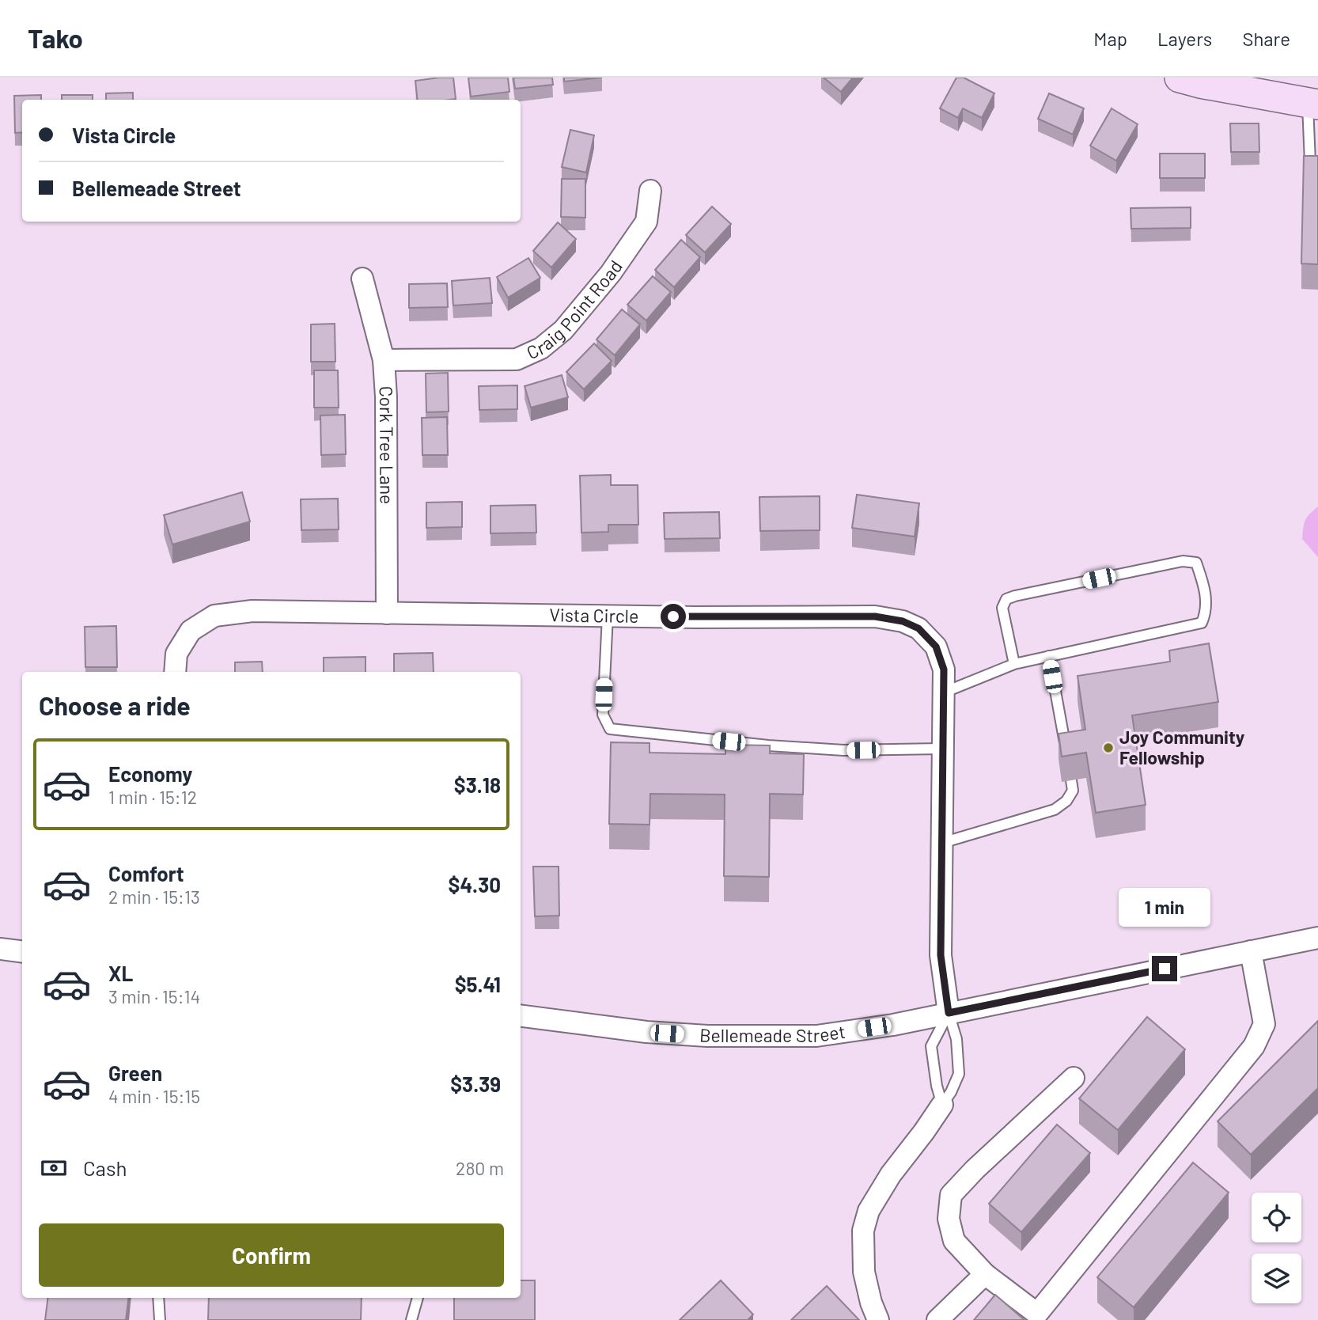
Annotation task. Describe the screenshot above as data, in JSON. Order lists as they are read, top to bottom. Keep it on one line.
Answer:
{"streets":{"street":["Craig Point Road","Cork Tree Lane","Vista Circle","Bellemeade Street"]},"crossings":[["Craig Point Road","Cork Tree Lane"],["Cork Tree Lane","Vista Circle"],["Vista Circle","Bellemeade Street"]],"places":["Joy Community Fellowship"],"page":{"header":"Tako","nav":["Map","Layers","Share"],"banner":["Vista Circle","Bellemeade Street"],"heading":"Choose a ride","list":[{"name":"Economy","note":"1 min · 15:12","value":"$3.18"},{"name":"Comfort","note":"2 min · 15:13","value":"$4.30"},{"name":"XL","note":"3 min · 15:14","value":"$5.41"},{"name":"Green","note":"4 min · 15:15","value":"$3.39"}],"bubble":"1 min","pay":["Cash","280 m"],"buttons":"Confirm"}}
